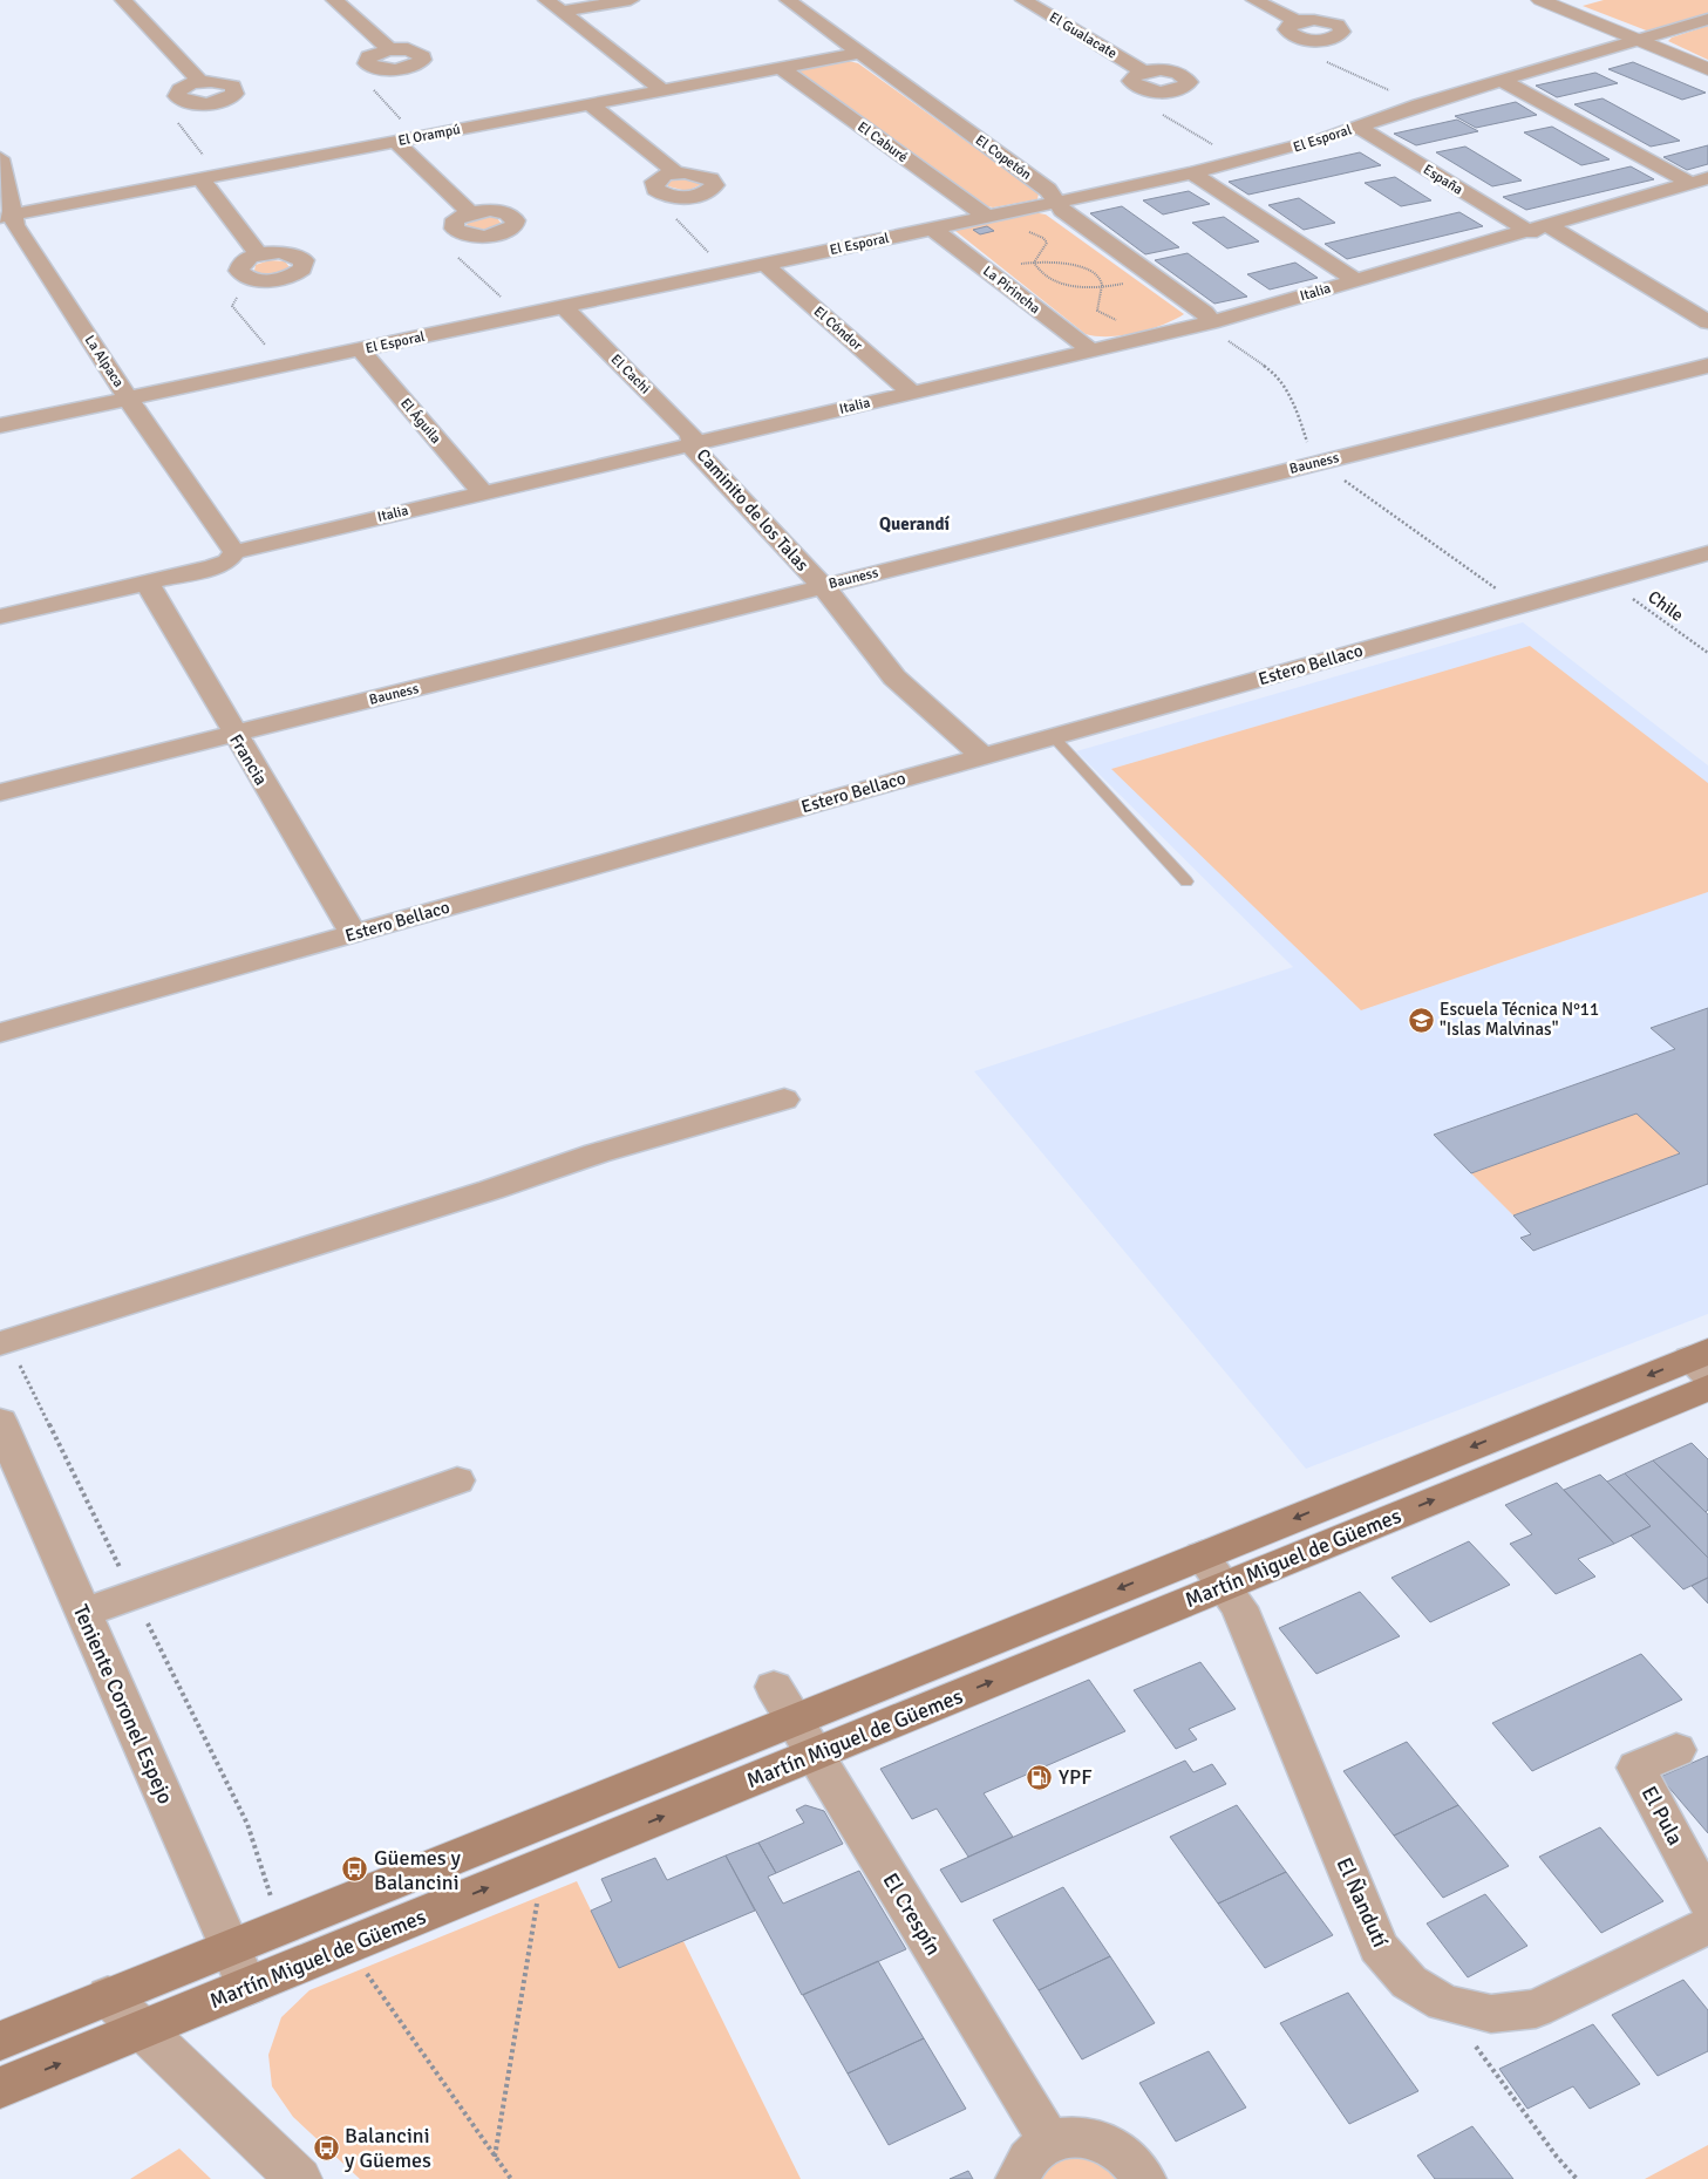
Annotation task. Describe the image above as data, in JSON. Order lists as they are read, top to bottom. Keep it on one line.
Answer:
{"streets":{"main road":["Martín Miguel de Güemes"],"street":["El Gualacate","El Orampú","El Esporal","El Caburé","El Copetón","España","La Pirincha","Italia","El Cóndor","La Alpaca","El Cachi","El Águila","Bauness","Caminito de los Talas","Estero Bellaco","Francia","Teniente Coronel Espejo","El Pula","El Ñandutí","El Crespín"],"path":["Chile"]},"crossings":[["El Orampú","El Caburé"],["El Orampú","El Copetón"],["El Orampú","La Alpaca"],["El Esporal","El Caburé"],["El Esporal","El Copetón"],["El Esporal","España"],["El Esporal","La Pirincha"],["El Esporal","El Cóndor"],["El Esporal","La Alpaca"],["El Esporal","El Cachi"],["El Esporal","El Águila"],["El Copetón","Italia"],["España","Italia"],["La Pirincha","Italia"],["Italia","El Cóndor"],["Italia","La Alpaca"],["Italia","El Cachi"],["Italia","El Águila"],["Italia","Caminito de los Talas"],["Italia","Francia"],["El Cachi","Caminito de los Talas"],["Bauness","Caminito de los Talas"],["Bauness","Francia"],["Caminito de los Talas","Estero Bellaco"],["Chile","Estero Bellaco"],["Estero Bellaco","Francia"],["Martín Miguel de Güemes","Teniente Coronel Espejo"],["Martín Miguel de Güemes","El Ñandutí"],["Martín Miguel de Güemes","El Crespín"]],"districts":["Querandí"],"places":{"school or university":["Escuela Técnica N°11 \"Islas Malvinas\""],"fuel station":["YPF"],"bus stop":["Güemes y Balancini","Balancini y Güemes"]}}
